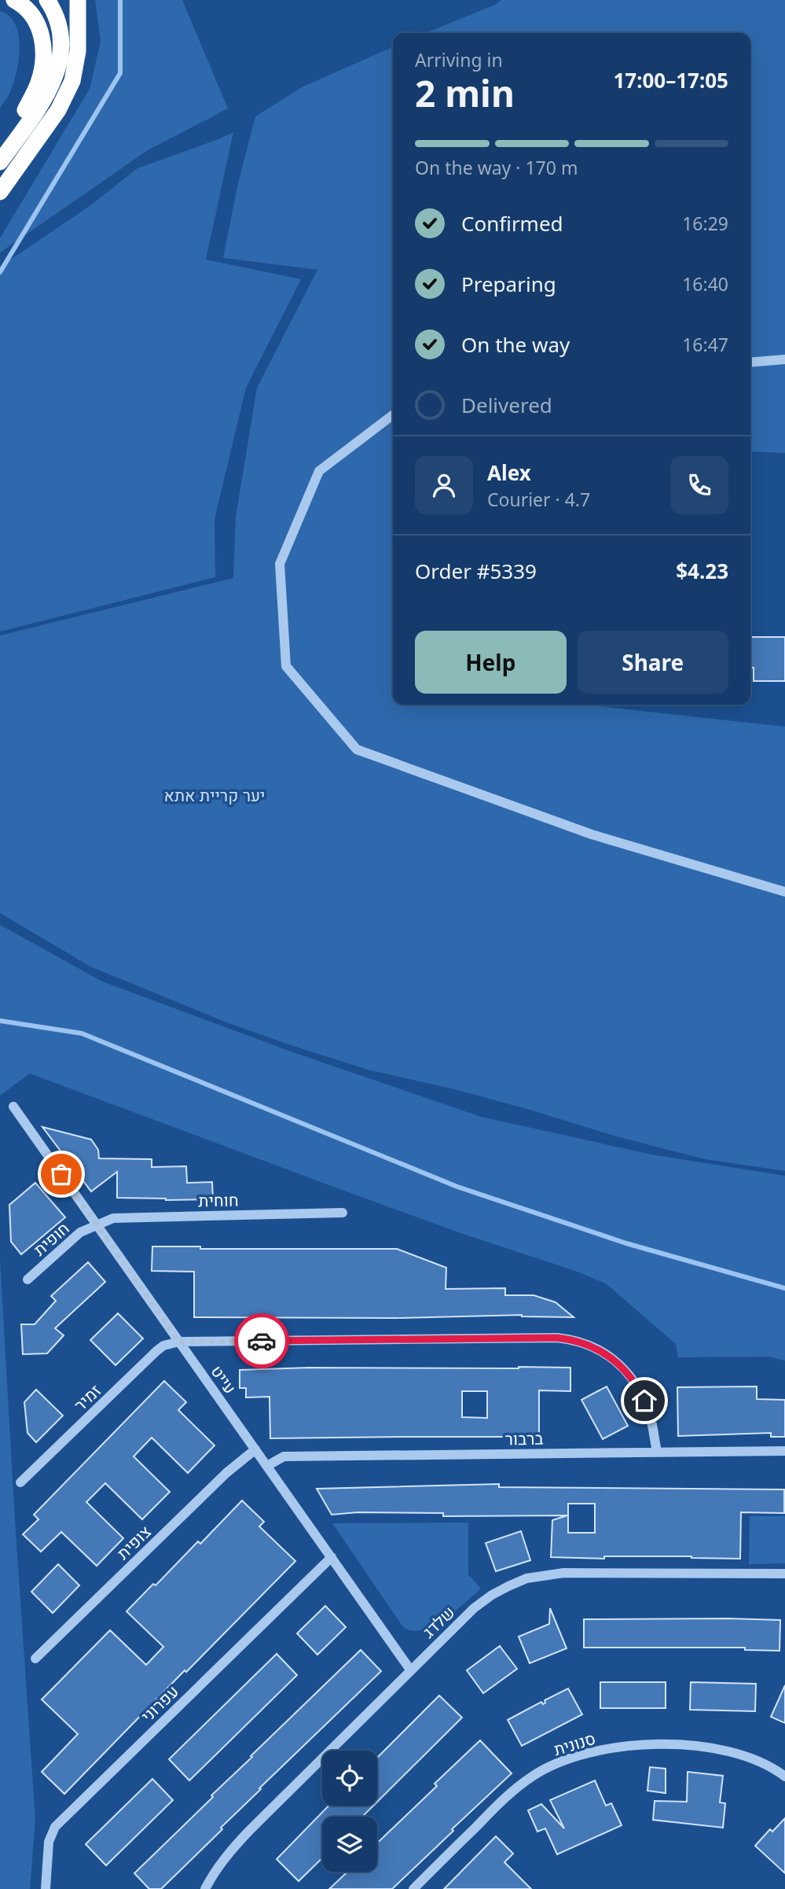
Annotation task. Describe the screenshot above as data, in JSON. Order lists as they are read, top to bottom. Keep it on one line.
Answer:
{"streets":{"street":["חוחית","חופית","עייט","זמיר","ברבור","צופית","שלדג","עפרוני","סנונית"]},"crossings":[["חוחית","חופית"],["חוחית","עייט"],["חופית","עייט"],["עייט","זמיר"],["עייט","ברבור"],["עייט","צופית"],["עייט","שלדג"],["עייט","עפרוני"]],"parks":["יער קריית אתא"],"page":{"heading":["2 min","Arriving in","17:00–17:05"],"panel":["Alex","Courier · 4.7","Order #5339","$4.23"],"bar":"On the way · 170 m","list":[["Confirmed","16:29"],["Preparing","16:40"],["On the way","16:47"],"Delivered"],"buttons":["Help","Share"]}}
